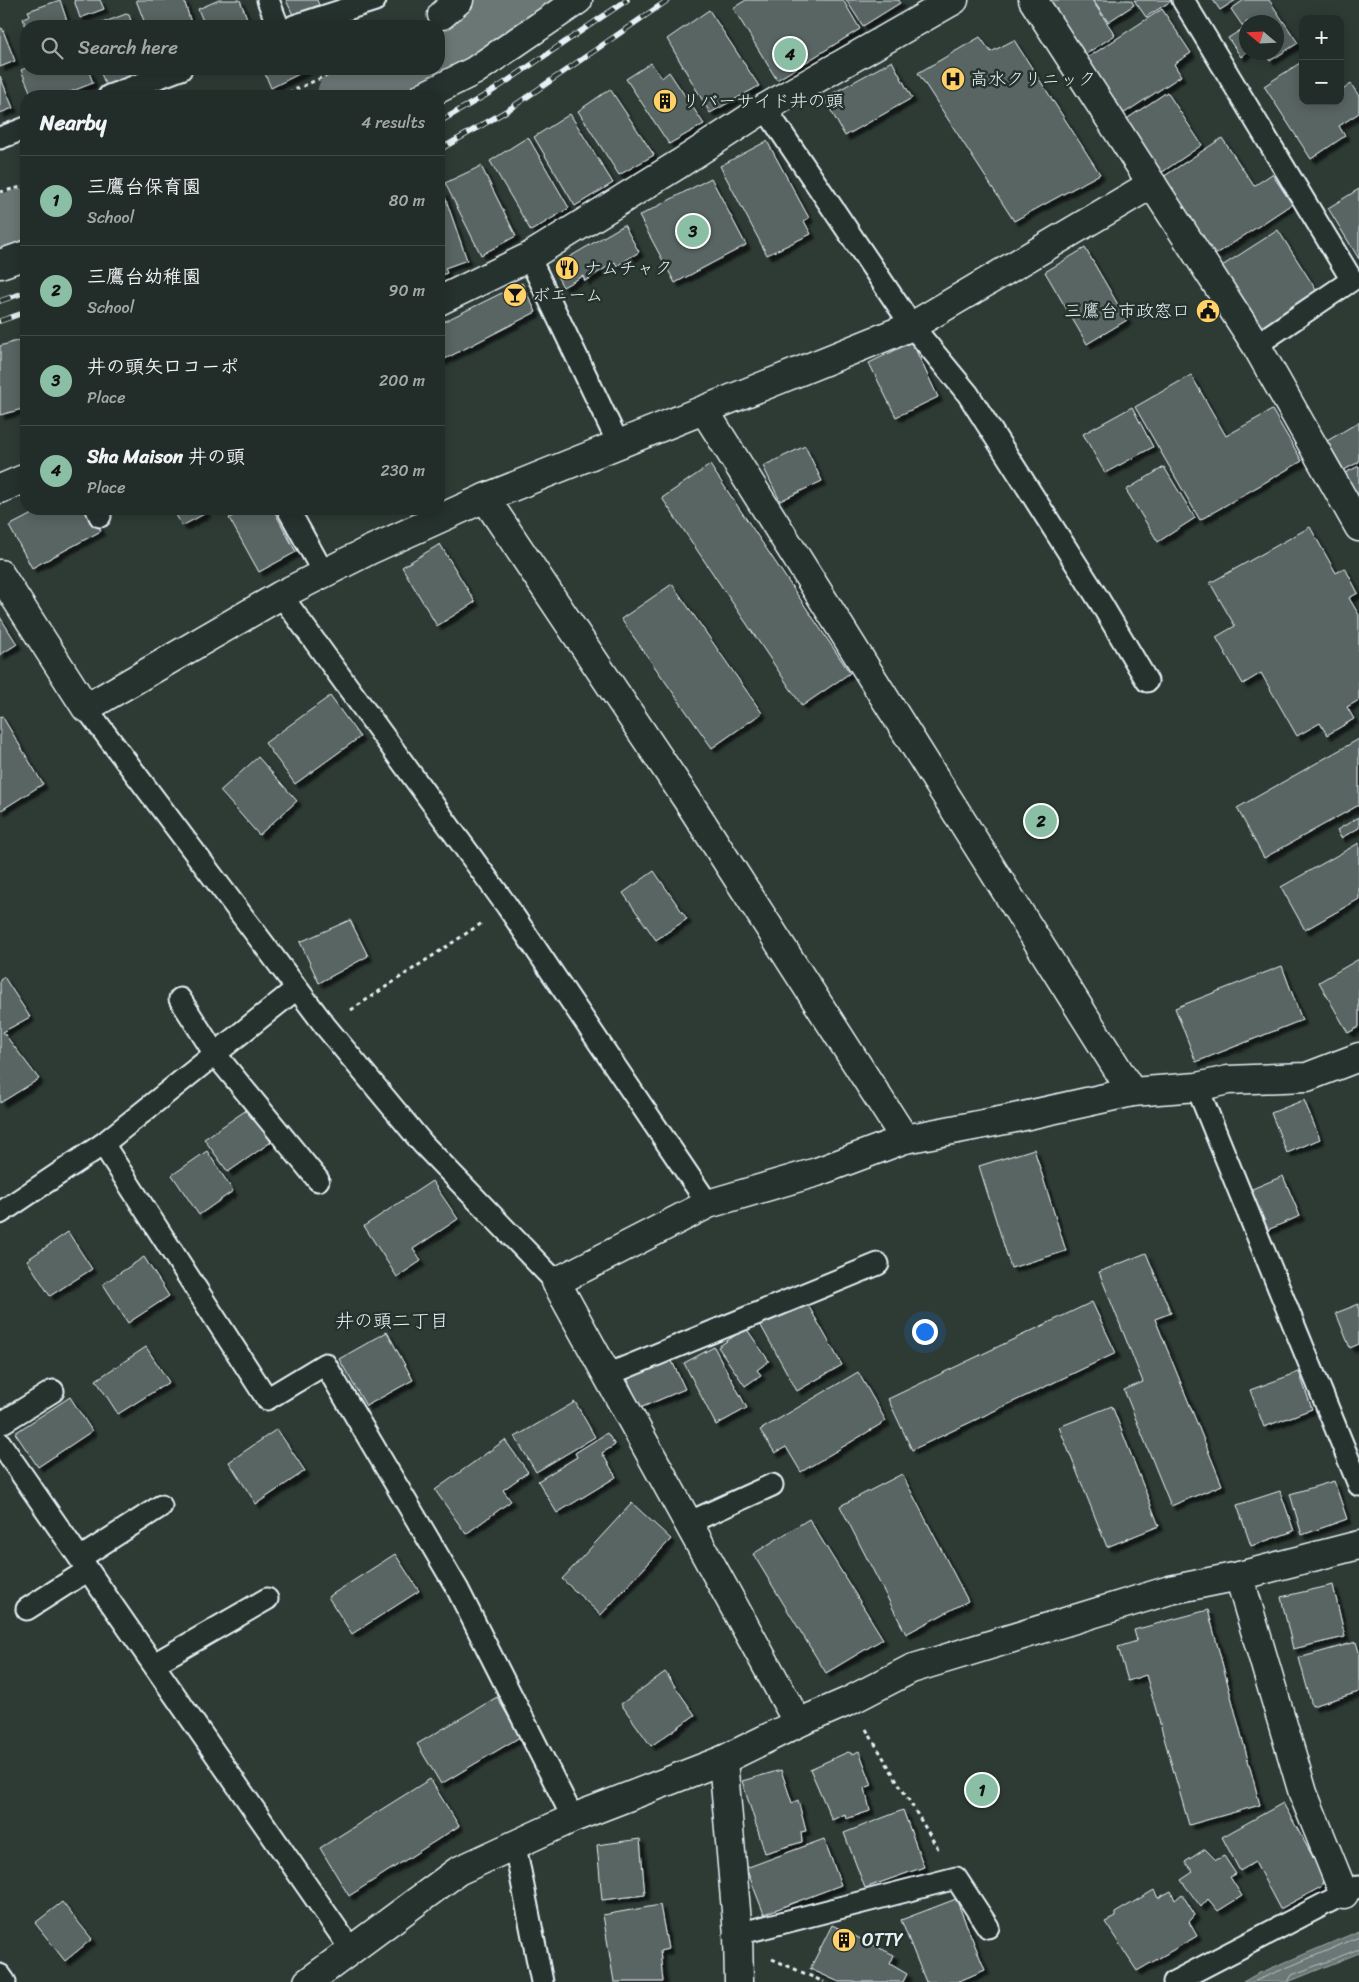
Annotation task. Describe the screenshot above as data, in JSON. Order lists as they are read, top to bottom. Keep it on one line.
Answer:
{"districts":["井の頭二丁目"],"places":{"hospital":["高水クリニック"],"building":["リバーサイド井の頭","OTTY"],"restaurant":["ナムチャク"],"bar":["ボエーム"],"public building":["三鷹台市政窓口"]},"north":"left","page":{"map_buttons":["+","−"],"search":"Search here","pins":["4","3","2","1"],"heading":["Nearby","4 results"],"list":[{"mark":"1","name":"三鷹台保育園","note":"School","value":"80 m"},{"mark":"2","name":"三鷹台幼稚園","note":"School","value":"90 m"},{"mark":"3","name":"井の頭矢口コーポ","note":"Place","value":"200 m"},{"mark":"4","name":"Sha Maison 井の頭","note":"Place","value":"230 m"}]}}
